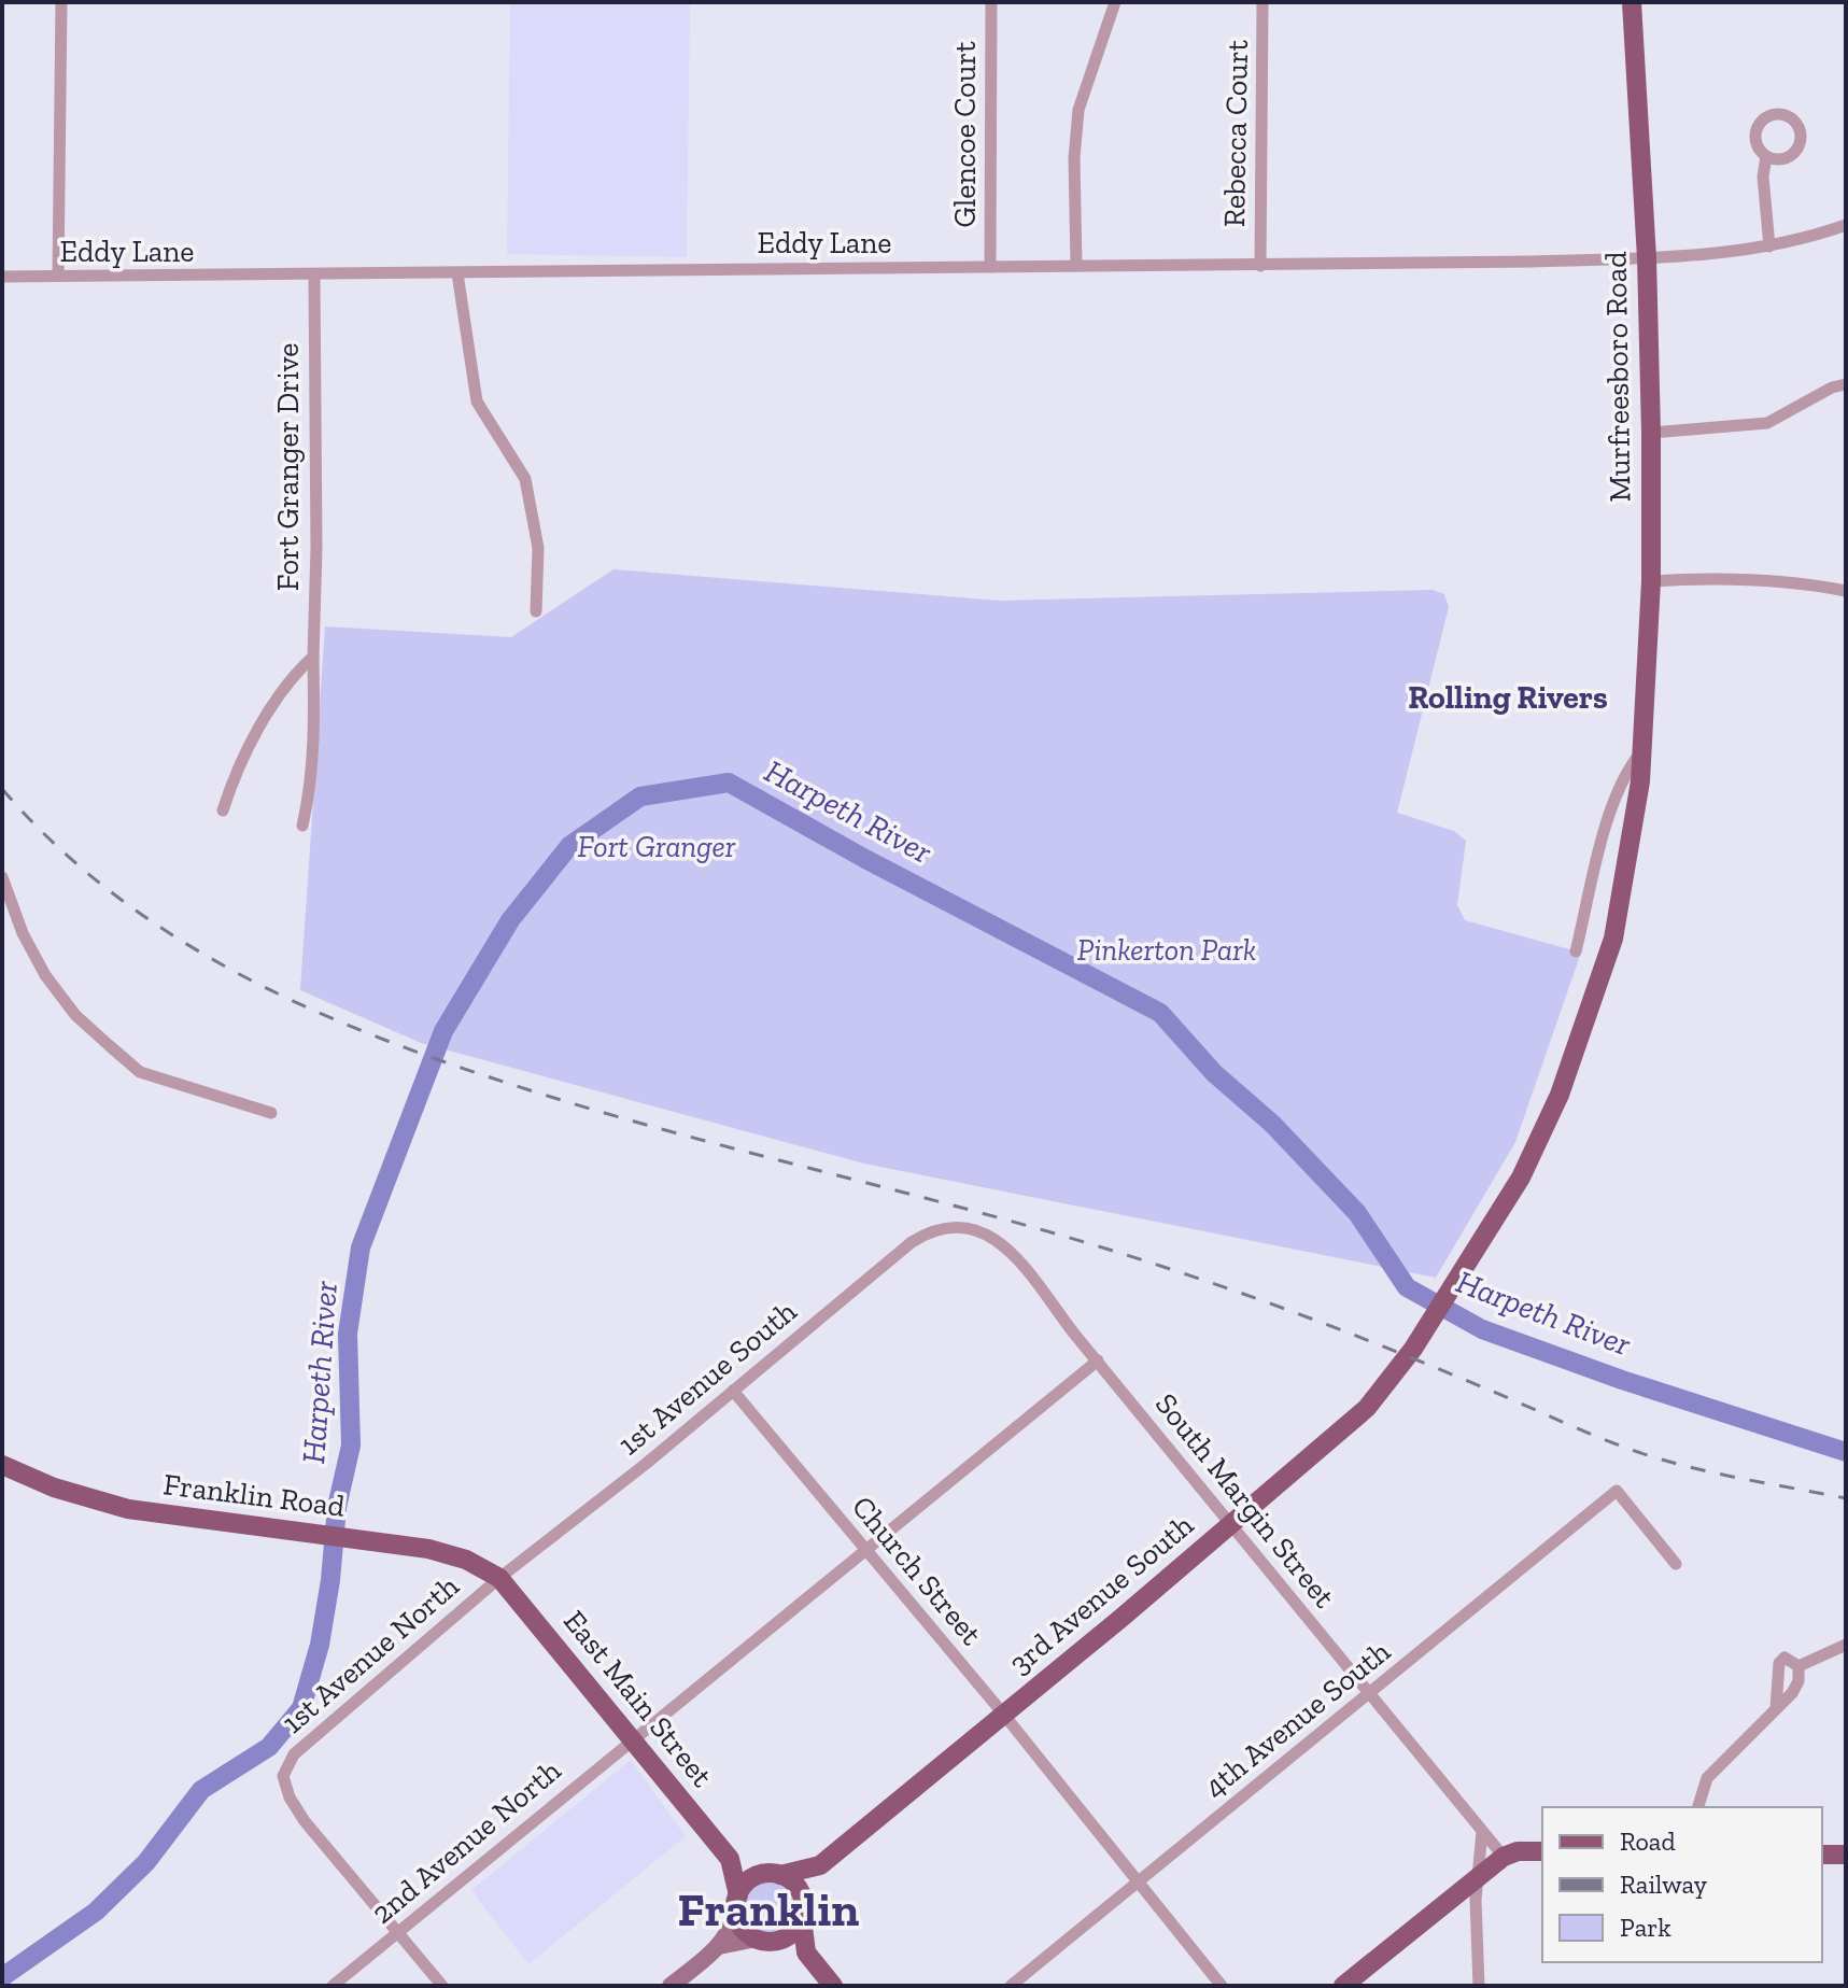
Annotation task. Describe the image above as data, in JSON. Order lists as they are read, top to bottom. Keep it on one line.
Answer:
{"streets":{"main road":["Murfreesboro Road","Franklin Road","3rd Avenue South","East Main Street"],"street":["Rebecca Court","Glencoe Court","Eddy Lane","Fort Granger Drive","1st Avenue South","South Margin Street","Church Street","1st Avenue North","4th Avenue South","2nd Avenue North"]},"crossings":[["Rebecca Court","Eddy Lane"],["Glencoe Court","Eddy Lane"],["Eddy Lane","Murfreesboro Road"],["Eddy Lane","Fort Granger Drive"],["Murfreesboro Road","3rd Avenue South"],["1st Avenue South","Franklin Road"],["1st Avenue South","South Margin Street"],["1st Avenue South","Church Street"],["1st Avenue South","1st Avenue North"],["1st Avenue South","East Main Street"],["Franklin Road","1st Avenue North"],["Franklin Road","East Main Street"],["South Margin Street","3rd Avenue South"],["South Margin Street","4th Avenue South"],["South Margin Street","2nd Avenue North"],["Church Street","3rd Avenue South"],["Church Street","4th Avenue South"],["Church Street","2nd Avenue North"],["3rd Avenue South","East Main Street"],["1st Avenue North","East Main Street"],["1st Avenue North","2nd Avenue North"],["East Main Street","2nd Avenue North"]],"districts":["Rolling Rivers","Franklin"],"water":["Harpeth River"],"parks":["Fort Granger","Pinkerton Park"],"legend":["Road","Railway","Park"]}
